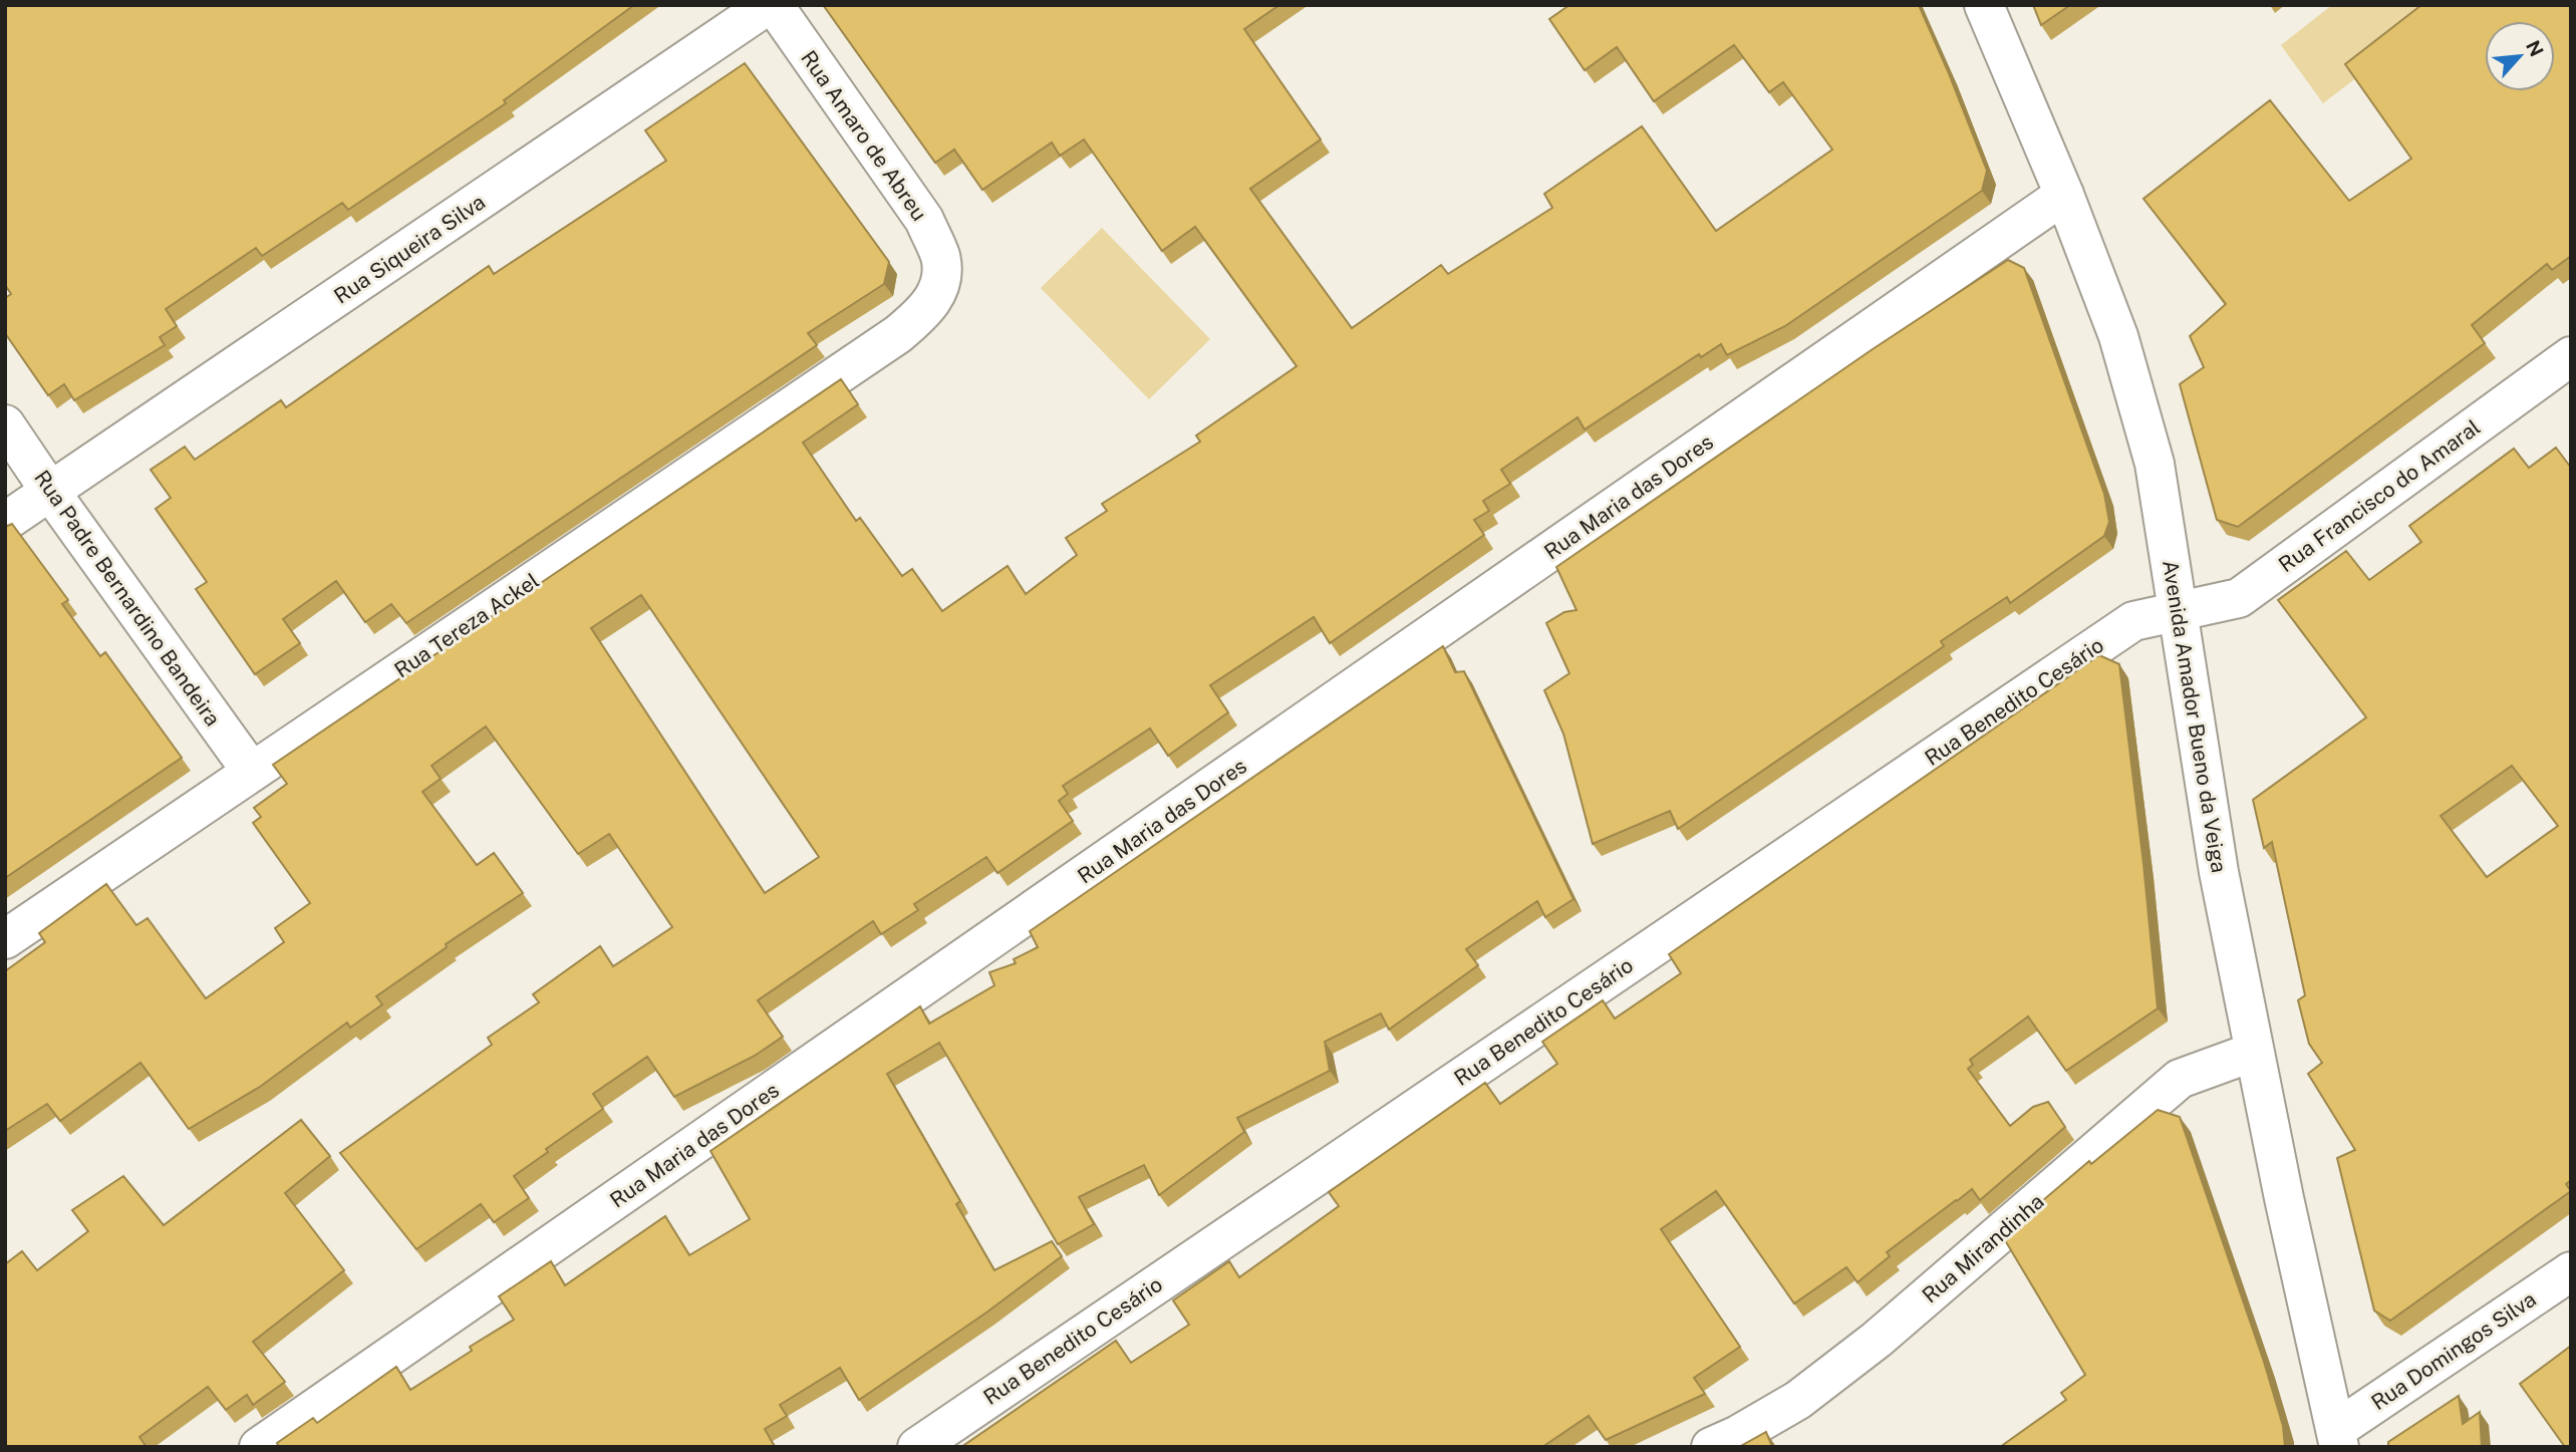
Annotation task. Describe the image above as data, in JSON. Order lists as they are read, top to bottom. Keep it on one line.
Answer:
{"streets":{"street":["Rua Amaro de Abreu","Rua Siqueira Silva","Rua Francisco do Amaral","Rua Maria das Dores","Rua Padre Bernardino Bandeira","Rua Tereza Ackel","Rua Benedito Cesário","Avenida Amador Bueno da Veiga","Rua Mirandinha","Rua Domingos Silva"]},"crossings":[["Rua Amaro de Abreu","Rua Tereza Ackel"],["Rua Siqueira Silva","Rua Padre Bernardino Bandeira"],["Rua Francisco do Amaral","Rua Benedito Cesário"],["Rua Francisco do Amaral","Avenida Amador Bueno da Veiga"],["Rua Maria das Dores","Avenida Amador Bueno da Veiga"],["Rua Padre Bernardino Bandeira","Rua Tereza Ackel"],["Rua Benedito Cesário","Avenida Amador Bueno da Veiga"],["Avenida Amador Bueno da Veiga","Rua Mirandinha"],["Avenida Amador Bueno da Veiga","Rua Domingos Silva"]],"north":"top right"}
